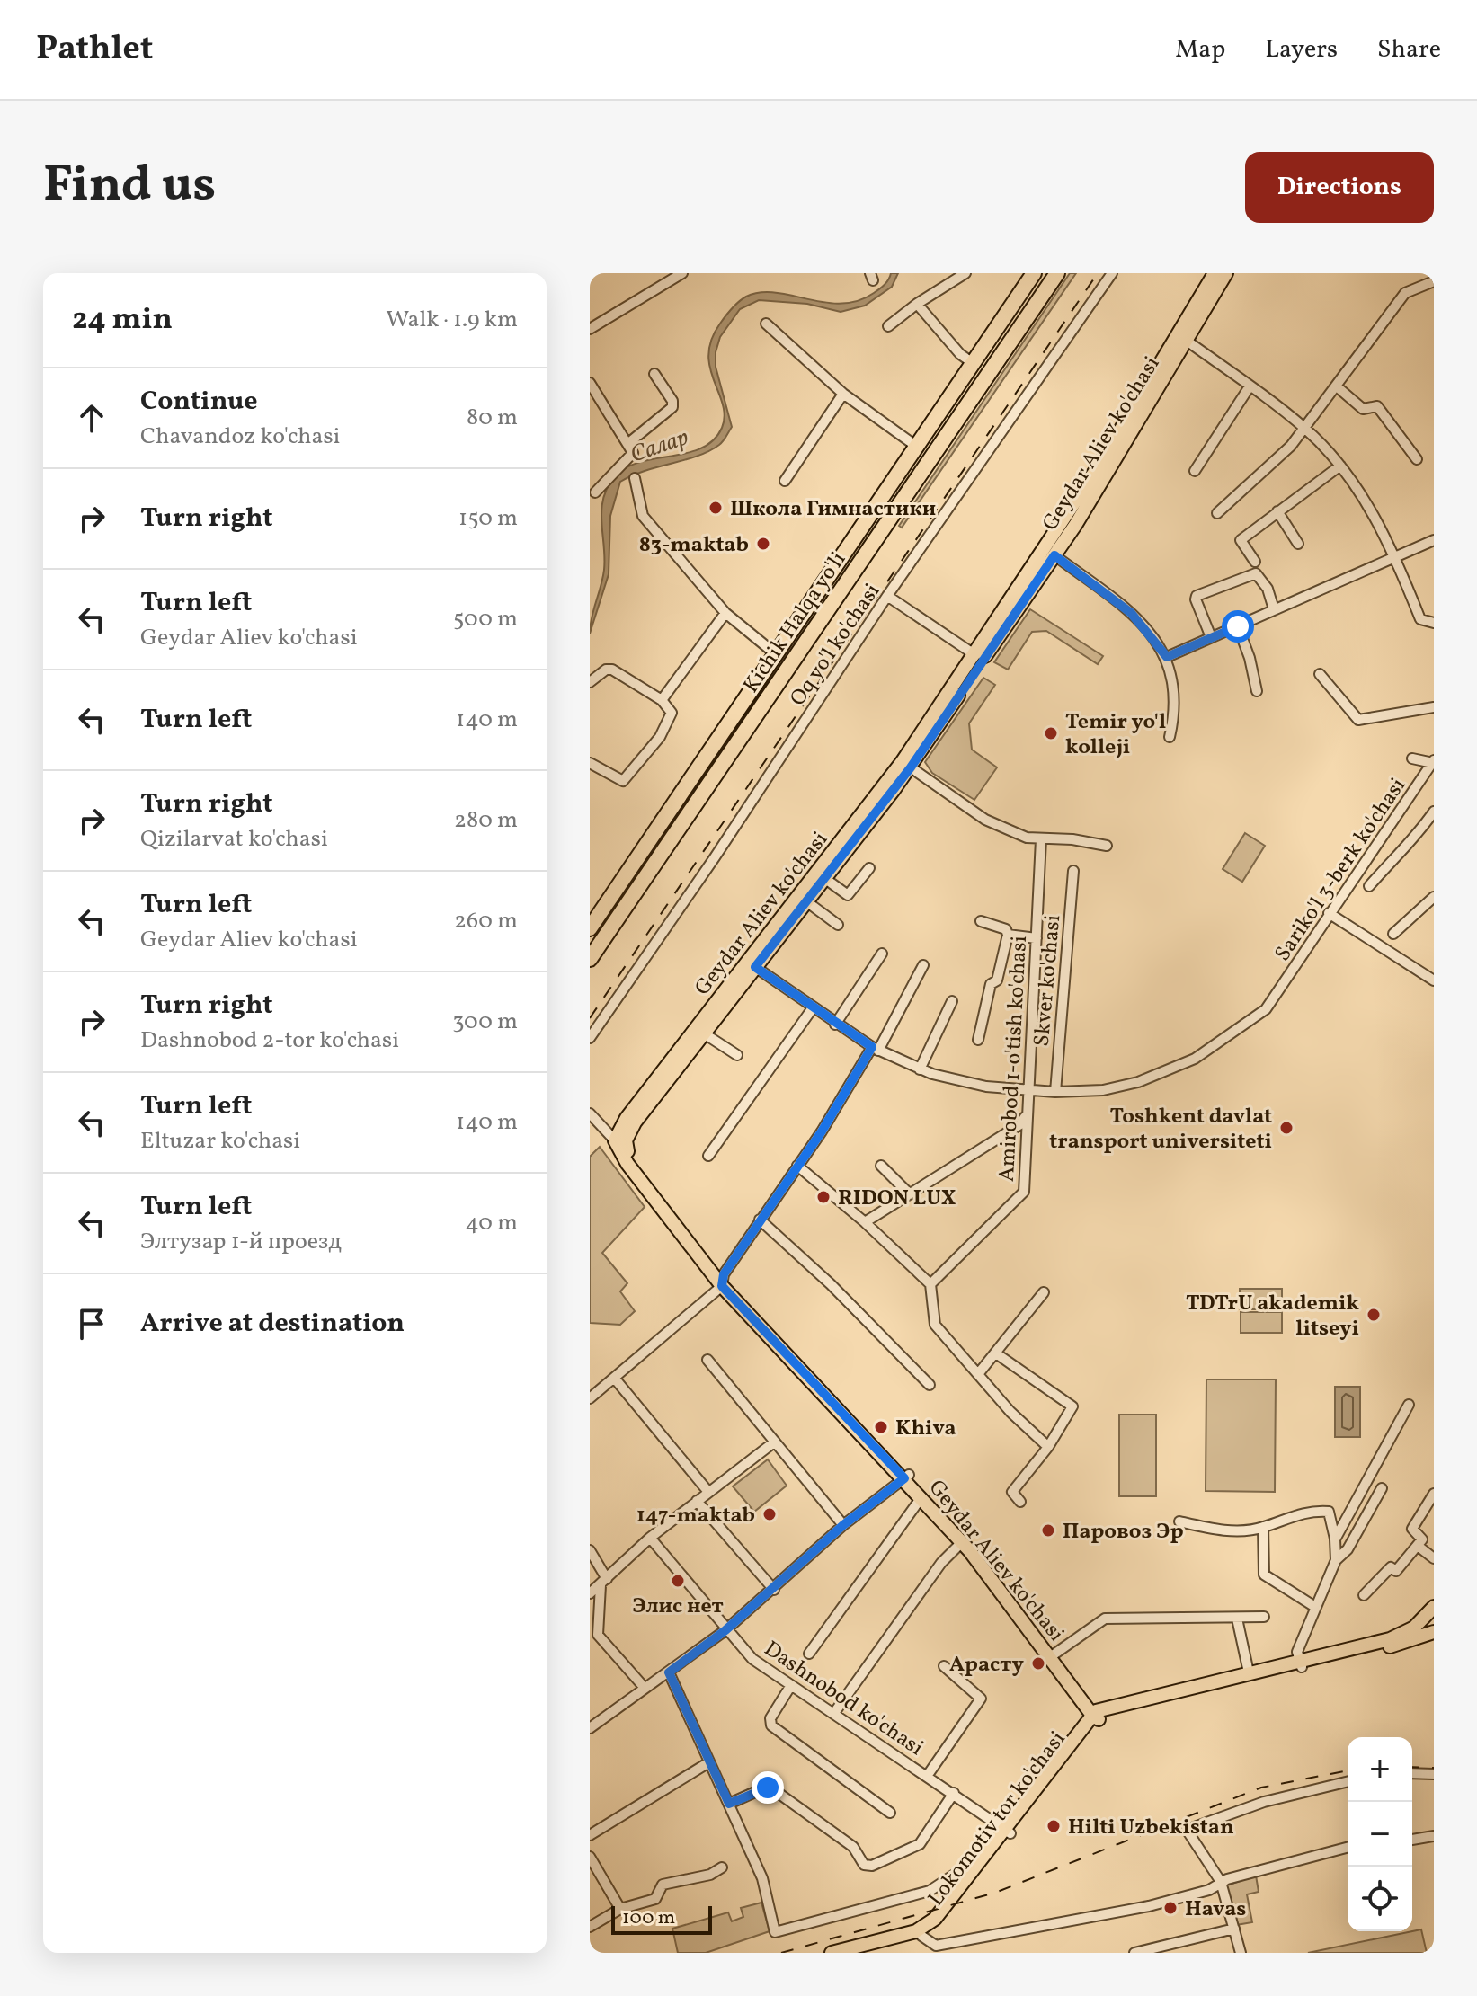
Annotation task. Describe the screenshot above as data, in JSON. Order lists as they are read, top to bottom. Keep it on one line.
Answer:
{"streets":{"highway":["Kichik Halqa yo'li"],"main road":["Geydar Aliev ko'chasi","Lokomotiv tor ko'chasi"],"street":["Oq yo'l ko'chasi","Sariko'l 3-berk ko'chasi","Skver ko'chasi","Amirobod 1-o'tish ko'chasi","Dashnobod ko'chasi"]},"crossings":[["Geydar Aliev ko'chasi","Sariko'l 3-berk ko'chasi"],["Geydar Aliev ko'chasi","Lokomotiv tor ko'chasi"],["Sariko'l 3-berk ko'chasi","Skver ko'chasi"],["Sariko'l 3-berk ko'chasi","Amirobod 1-o'tish ko'chasi"],["Dashnobod ko'chasi","Lokomotiv tor ko'chasi"]],"water":["Салар"],"places":["Школа Гимнастики","83-maktab","Temir yo'l kolleji","Toshkent davlat transport universiteti","RIDON LUX","TDTrU akademik litseyi","Khiva","147-maktab","Паровоз Эр","Элис нет","Арасту","Hilti Uzbekistan","Havas"],"scale_bar":"100 m","page":{"header":"Pathlet","nav":["Map","Layers","Share"],"title":"Find us","buttons":"Directions","heading":["24 min","Walk · 1.9 km"],"list":[["Continue","Chavandoz ko'chasi","80 m"],["Turn right","150 m"],["Turn left","Geydar Aliev ko'chasi","500 m"],["Turn left","140 m"],["Turn right","Qizilarvat ko'chasi","280 m"],["Turn left","Geydar Aliev ko'chasi","260 m"],["Turn right","Dashnobod 2-tor ko'chasi","300 m"],["Turn left","Eltuzar ko'chasi","140 m"],["Turn left","Элтузар 1-й проезд","40 m"],"Arrive at destination"],"map_buttons":["+","−"],"scale":"100 m"}}
